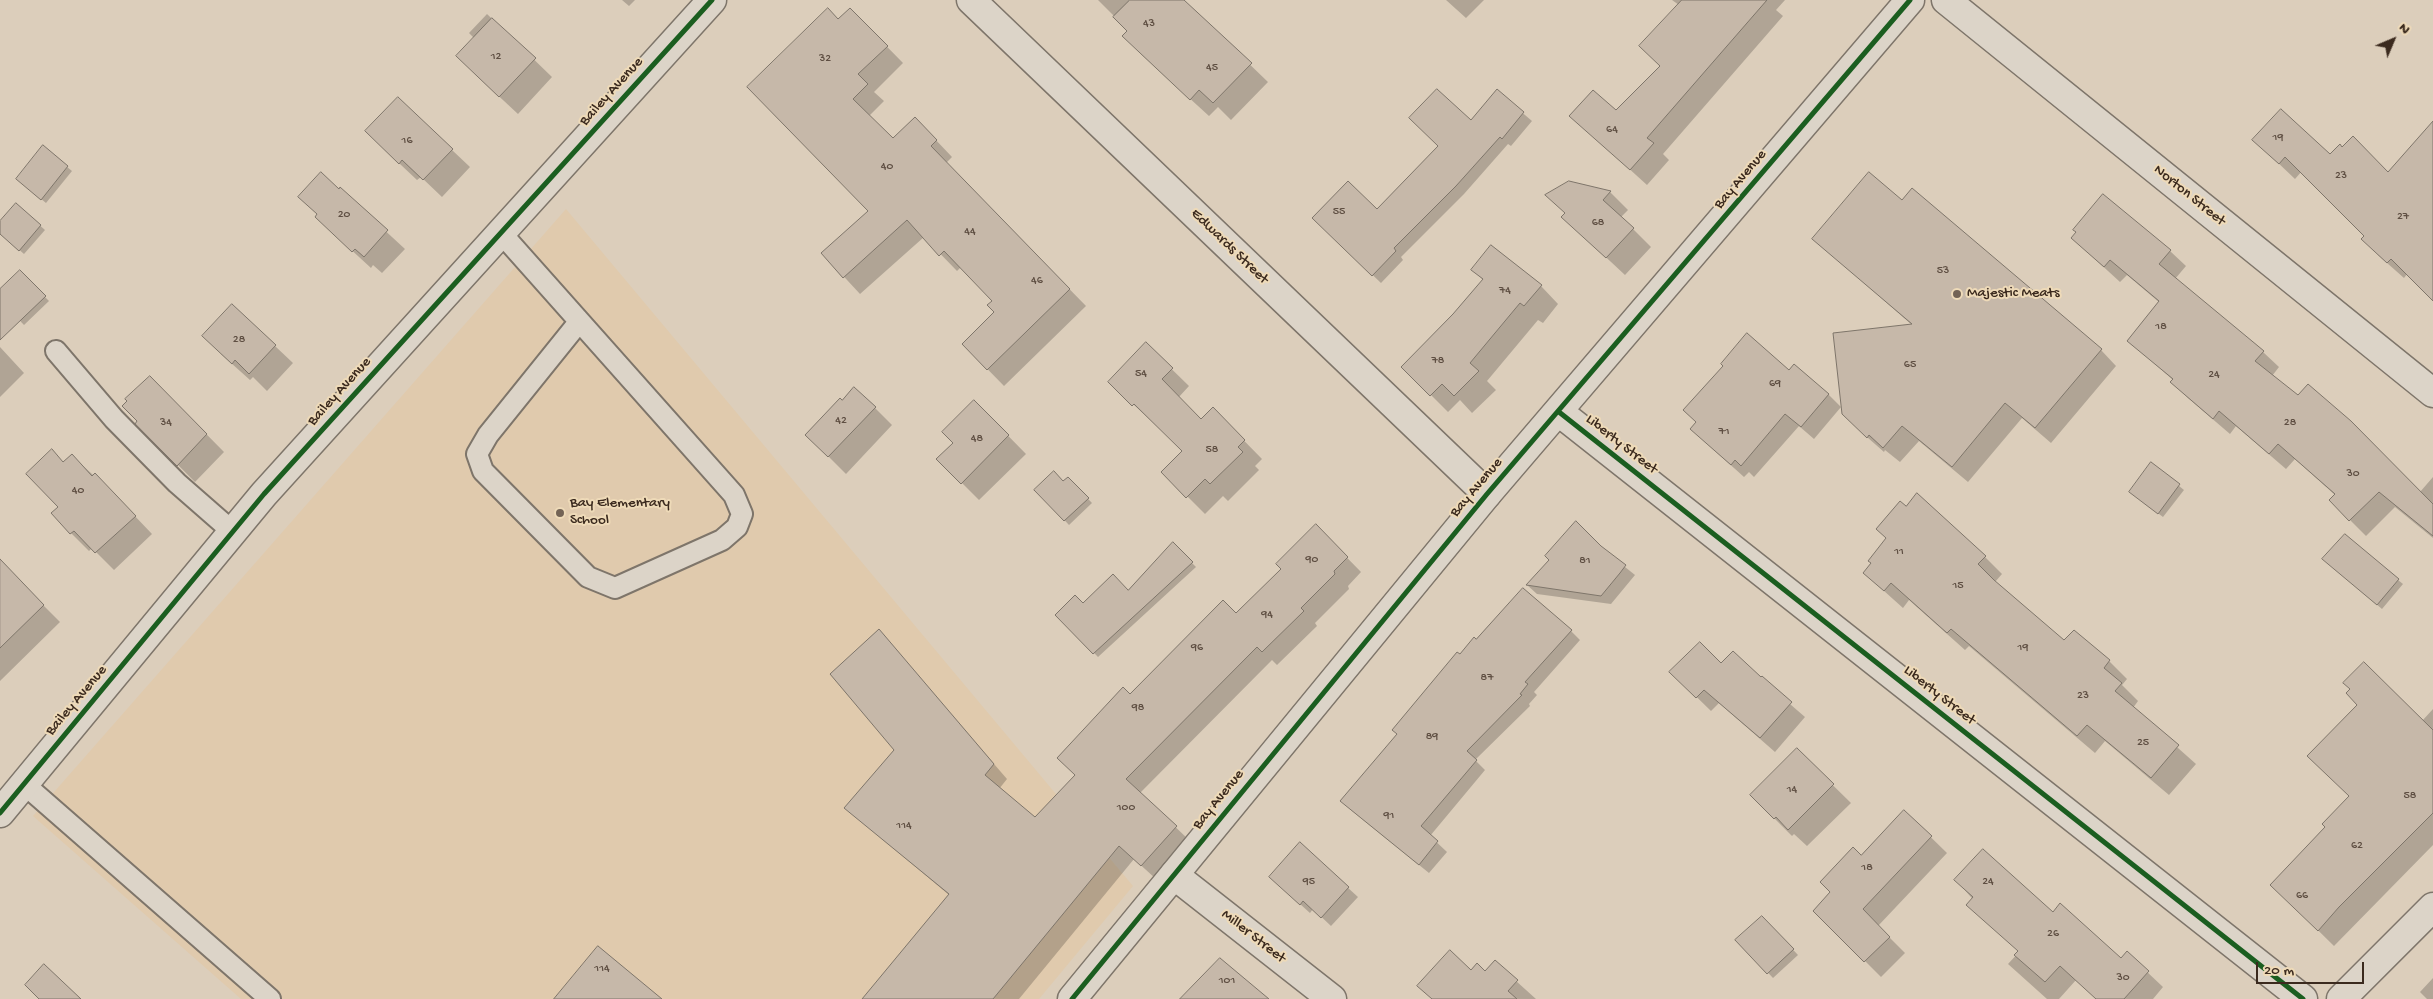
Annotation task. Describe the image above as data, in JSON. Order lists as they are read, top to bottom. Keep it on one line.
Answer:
{"streets":{"street":["Bailey Avenue","Bay Avenue","Norton Street","Edwards Street","Liberty Street","Miller Street"]},"crossings":[["Bay Avenue","Edwards Street"],["Bay Avenue","Liberty Street"],["Bay Avenue","Miller Street"]],"places":["Majestic Meats","Bay Elementary School"],"house_numbers":["43","12","32","45","64","19","16","40","23","55","20","27","68","44","53","46","74","18","28","78","65","54","24","69","42","34","28","71","48","58","30","40","11","90","81","15","94","96","19","87","23","98","89","25","14","58","100","91","114","62","18","95","24","66","26","114","30","101"],"scale_bar":"20 m","north":"top right"}
